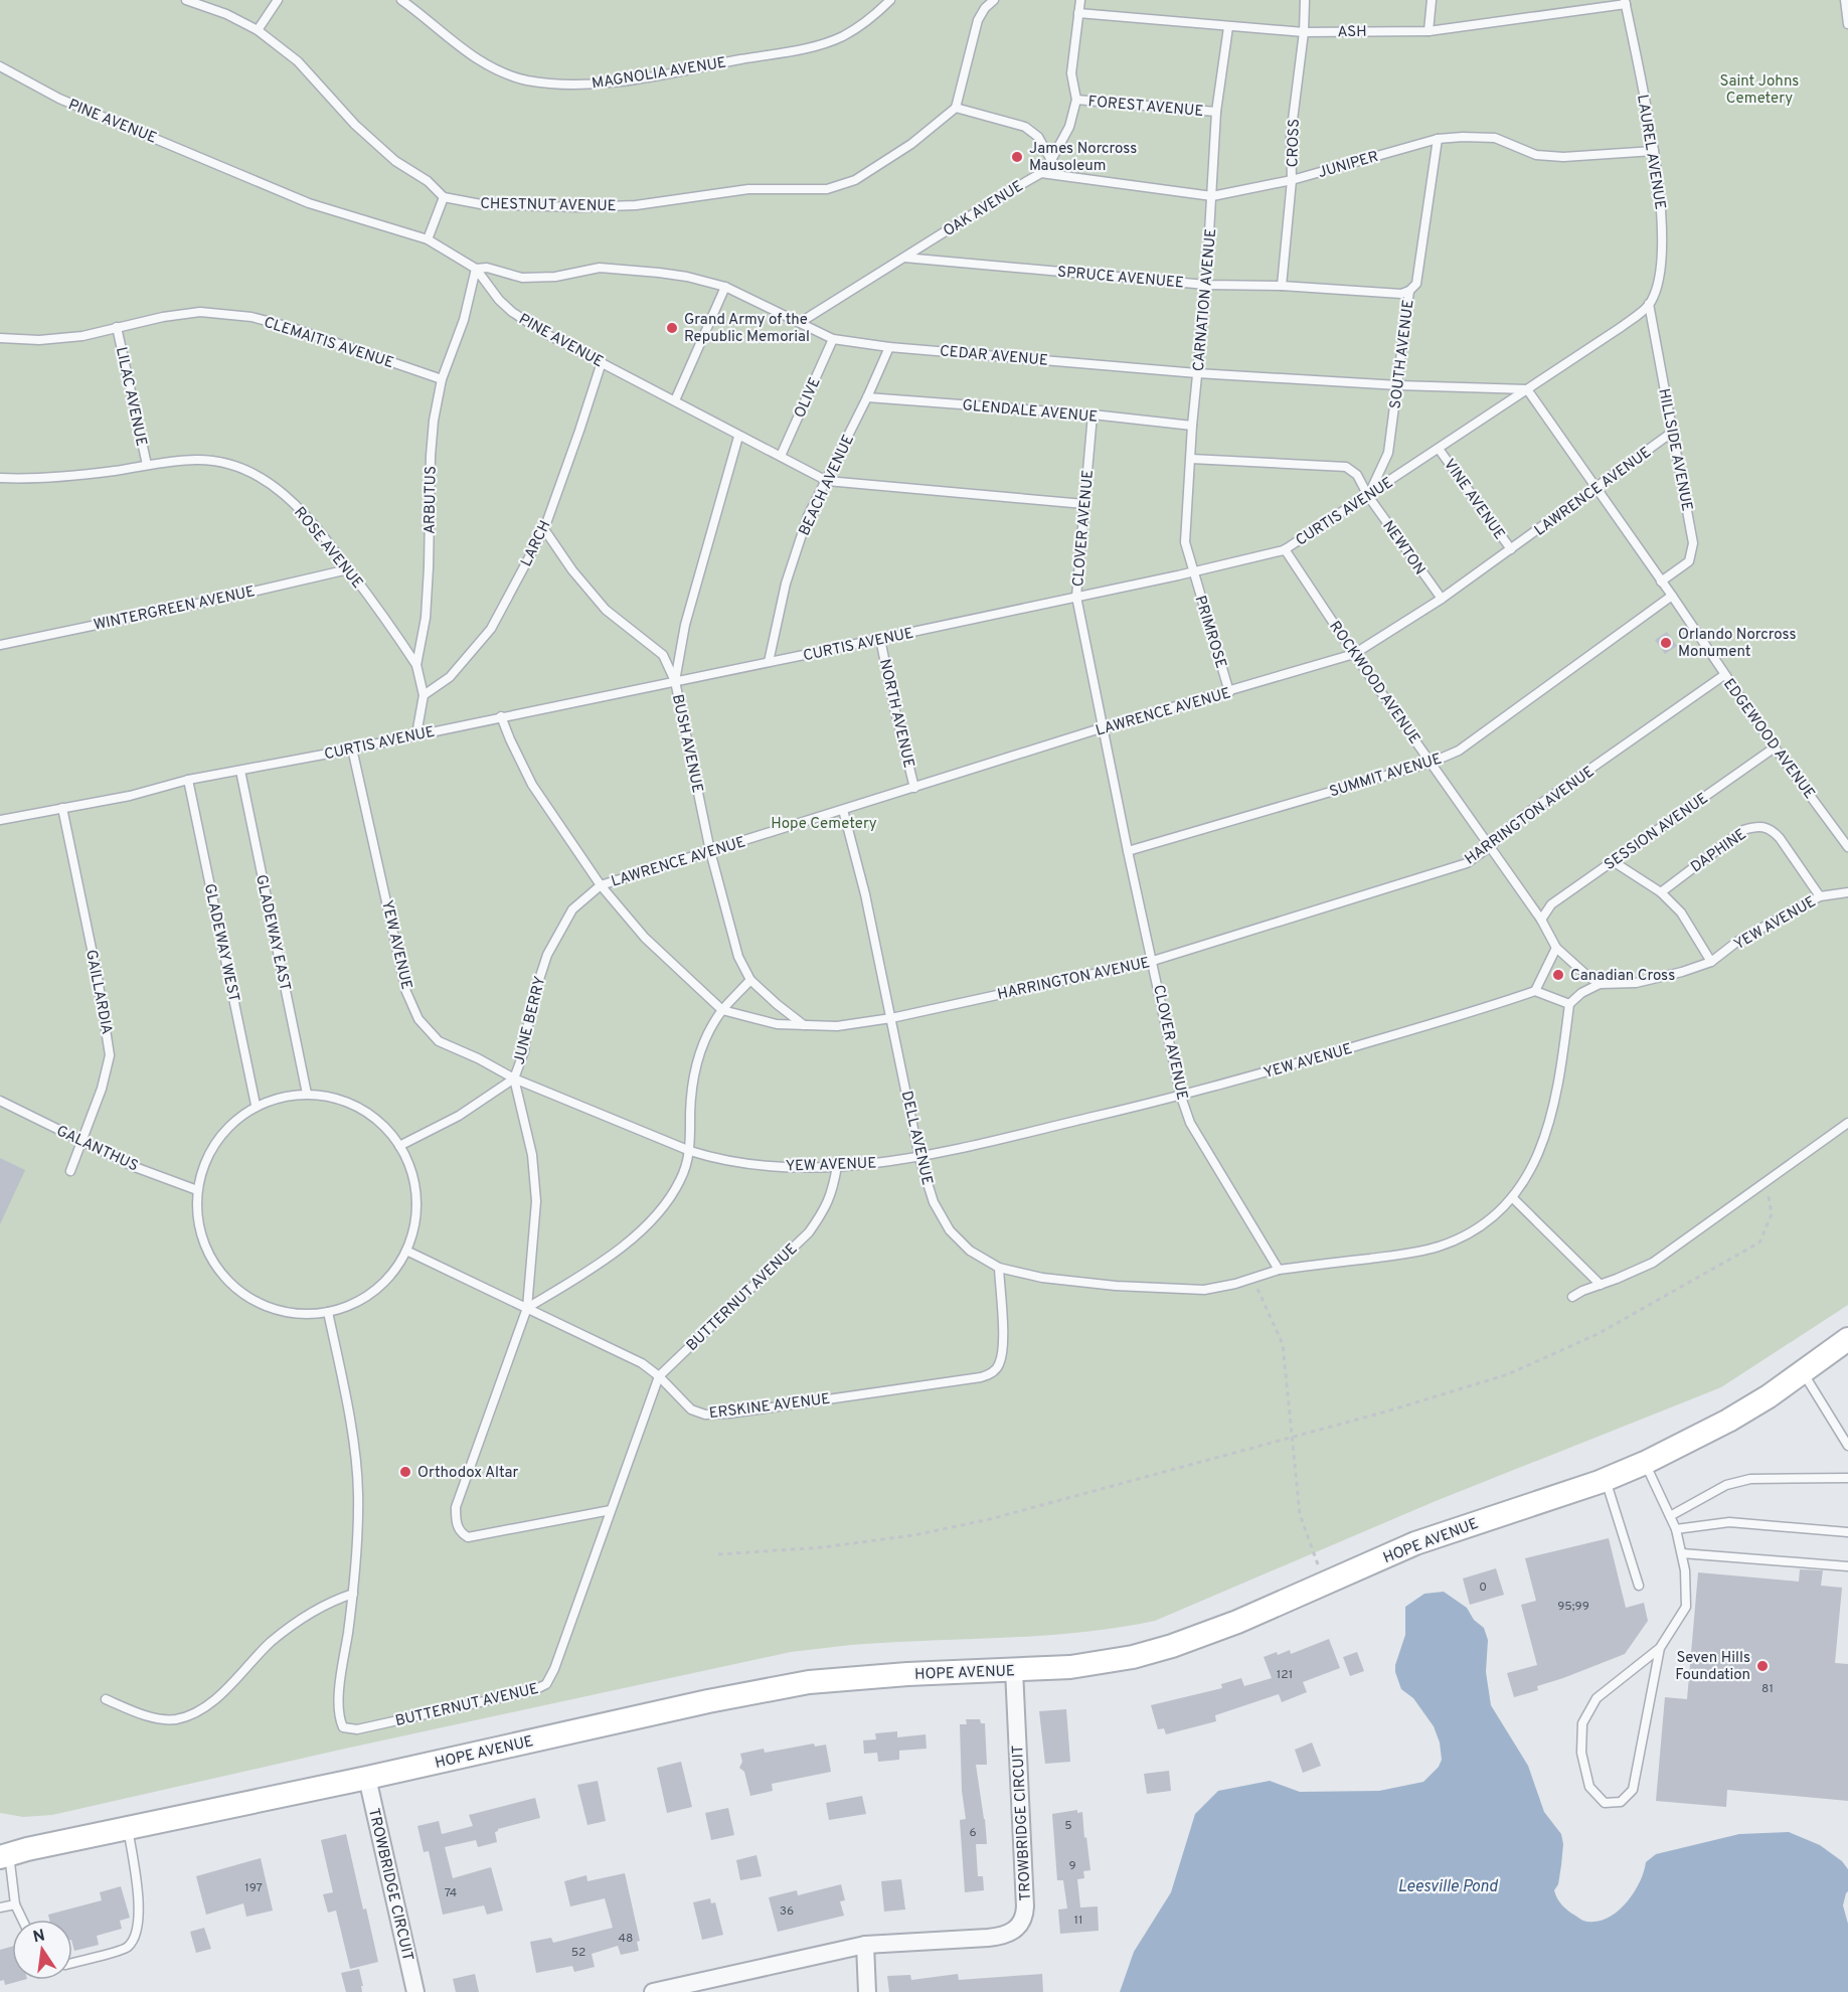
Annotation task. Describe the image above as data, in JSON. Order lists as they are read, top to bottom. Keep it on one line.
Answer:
{"streets":{"main road":["HOPE AVENUE"],"street":["TROWBRIDGE CIRCUIT"],"lane":["ASH","MAGNOLIA AVENUE","FOREST AVENUE","PINE AVENUE","CROSS","LAUREL AVENUE","JUNIPER","CHESTNUT AVENUE","OAK AVENUE","SPRUCE AVENUEE","CARNATION AVENUE","CLEMAITIS AVENUE","SOUTH AVENUE","CEDAR AVENUE","LILAC AVENUE","OLIVE","GLENDALE AVENUE","HILLSIDE AVENUE","BEACH AVENUE","LAWRENCE AVENUE","VINE AVENUE","ARBUTUS","CURTIS AVENUE","CLOVER AVENUE","LARCH","ROSE AVENUE","NEWTON","WINTERGREEN AVENUE","PRIMROSE","ROCKWOOD AVENUE","NORTH AVENUE","EDGEWOOD AVENUE","BUSH AVENUE","SUMMIT AVENUE","HARRINGTON AVENUE","SESSION AVENUE","DAPHINE","YEW AVENUE","GLADEWAY EAST","GLADEWAY WEST","GAILLARDIA","JUNE BERRY","DELL AVENUE","GALANTHUS","BUTTERNUT AVENUE","ERSKINE AVENUE"]},"crossings":[["ASH","CROSS"],["ASH","LAUREL AVENUE"],["ASH","OAK AVENUE"],["ASH","CARNATION AVENUE"],["FOREST AVENUE","OAK AVENUE"],["FOREST AVENUE","CARNATION AVENUE"],["PINE AVENUE","CEDAR AVENUE"],["PINE AVENUE","OLIVE"],["PINE AVENUE","BEACH AVENUE"],["PINE AVENUE","ARBUTUS"],["PINE AVENUE","CLOVER AVENUE"],["PINE AVENUE","LARCH"],["PINE AVENUE","BUSH AVENUE"],["CROSS","JUNIPER"],["CROSS","SPRUCE AVENUEE"],["LAUREL AVENUE","JUNIPER"],["LAUREL AVENUE","HILLSIDE AVENUE"],["LAUREL AVENUE","CURTIS AVENUE"],["JUNIPER","OAK AVENUE"],["JUNIPER","CARNATION AVENUE"],["JUNIPER","SOUTH AVENUE"],["OAK AVENUE","SPRUCE AVENUEE"],["OAK AVENUE","CEDAR AVENUE"],["SPRUCE AVENUEE","CARNATION AVENUE"],["SPRUCE AVENUEE","SOUTH AVENUE"],["CARNATION AVENUE","CEDAR AVENUE"],["CARNATION AVENUE","GLENDALE AVENUE"],["CARNATION AVENUE","CURTIS AVENUE"],["CARNATION AVENUE","NEWTON"],["CARNATION AVENUE","PRIMROSE"],["CLEMAITIS AVENUE","LILAC AVENUE"],["CLEMAITIS AVENUE","ARBUTUS"],["SOUTH AVENUE","CEDAR AVENUE"],["SOUTH AVENUE","CURTIS AVENUE"],["SOUTH AVENUE","NEWTON"],["CEDAR AVENUE","OLIVE"],["CEDAR AVENUE","BEACH AVENUE"],["CEDAR AVENUE","ARBUTUS"],["CEDAR AVENUE","CURTIS AVENUE"],["CEDAR AVENUE","EDGEWOOD AVENUE"],["LILAC AVENUE","ROSE AVENUE"],["GLENDALE AVENUE","BEACH AVENUE"],["GLENDALE AVENUE","CLOVER AVENUE"],["HILLSIDE AVENUE","LAWRENCE AVENUE"],["HILLSIDE AVENUE","CURTIS AVENUE"],["HILLSIDE AVENUE","EDGEWOOD AVENUE"],["BEACH AVENUE","CURTIS AVENUE"],["LAWRENCE AVENUE","VINE AVENUE"],["LAWRENCE AVENUE","CLOVER AVENUE"],["LAWRENCE AVENUE","NEWTON"],["LAWRENCE AVENUE","PRIMROSE"],["LAWRENCE AVENUE","ROCKWOOD AVENUE"],["LAWRENCE AVENUE","NORTH AVENUE"],["LAWRENCE AVENUE","EDGEWOOD AVENUE"],["LAWRENCE AVENUE","BUSH AVENUE"],["LAWRENCE AVENUE","HARRINGTON AVENUE"],["LAWRENCE AVENUE","JUNE BERRY"],["LAWRENCE AVENUE","DELL AVENUE"],["VINE AVENUE","CURTIS AVENUE"],["ARBUTUS","CURTIS AVENUE"],["ARBUTUS","LARCH"],["ARBUTUS","ROSE AVENUE"],["CURTIS AVENUE","CLOVER AVENUE"],["CURTIS AVENUE","NEWTON"],["CURTIS AVENUE","PRIMROSE"],["CURTIS AVENUE","ROCKWOOD AVENUE"],["CURTIS AVENUE","NORTH AVENUE"],["CURTIS AVENUE","EDGEWOOD AVENUE"],["CURTIS AVENUE","BUSH AVENUE"],["CURTIS AVENUE","HARRINGTON AVENUE"],["CURTIS AVENUE","YEW AVENUE"],["CURTIS AVENUE","GLADEWAY EAST"],["CURTIS AVENUE","GLADEWAY WEST"],["CURTIS AVENUE","GAILLARDIA"],["CLOVER AVENUE","SUMMIT AVENUE"],["CLOVER AVENUE","HARRINGTON AVENUE"],["CLOVER AVENUE","YEW AVENUE"],["CLOVER AVENUE","DELL AVENUE"],["ROSE AVENUE","WINTERGREEN AVENUE"],["ROCKWOOD AVENUE","SUMMIT AVENUE"],["ROCKWOOD AVENUE","HARRINGTON AVENUE"],["ROCKWOOD AVENUE","SESSION AVENUE"],["ROCKWOOD AVENUE","YEW AVENUE"],["EDGEWOOD AVENUE","SUMMIT AVENUE"],["EDGEWOOD AVENUE","HARRINGTON AVENUE"],["EDGEWOOD AVENUE","SESSION AVENUE"],["BUSH AVENUE","HARRINGTON AVENUE"],["HARRINGTON AVENUE","JUNE BERRY"],["HARRINGTON AVENUE","DELL AVENUE"],["DAPHINE","YEW AVENUE"],["YEW AVENUE","JUNE BERRY"],["YEW AVENUE","DELL AVENUE"],["YEW AVENUE","BUTTERNUT AVENUE"],["GAILLARDIA","GALANTHUS"],["DELL AVENUE","ERSKINE AVENUE"],["BUTTERNUT AVENUE","ERSKINE AVENUE"],["HOPE AVENUE","TROWBRIDGE CIRCUIT"]],"water":["Leesville Pond"],"parks":["Saint Johns Cemetery","Hope Cemetery"],"places":["James Norcross Mausoleum","Grand Army of the Republic Memorial","Orlando Norcross Monument","Canadian Cross","Orthodox Altar","Seven Hills Foundation"],"house_numbers":["0","95;99","121","81","5","6","9","197","74","36","11","48","52"],"north":"top"}
